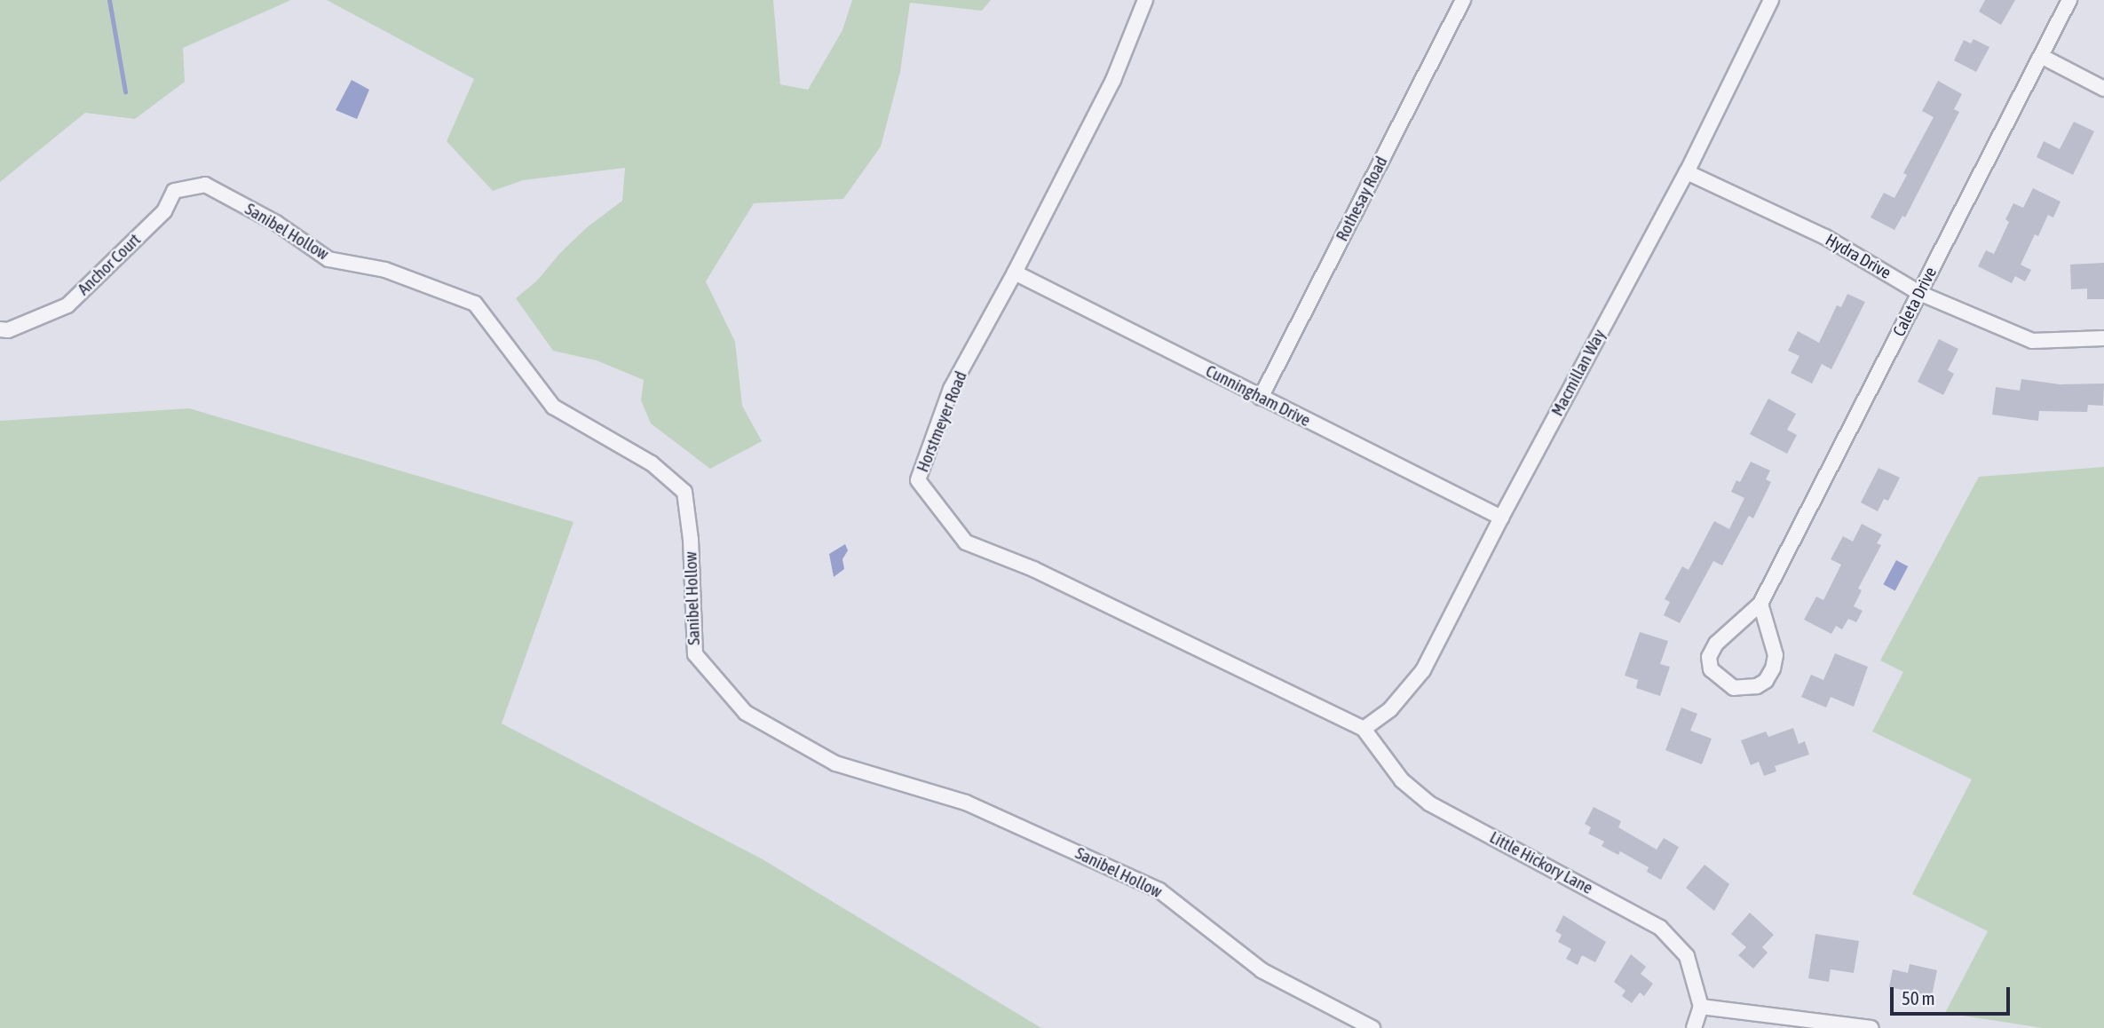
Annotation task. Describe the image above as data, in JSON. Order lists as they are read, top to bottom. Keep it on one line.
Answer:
{"streets":{"street":["Rothesay Road","Sanibel Hollow","Hydra Drive","Anchor Court","Caleta Drive","Macmillan Way","Cunningham Drive","Horstmeyer Road","Little Hickory Lane"]},"crossings":[["Rothesay Road","Cunningham Drive"],["Sanibel Hollow","Anchor Court"],["Hydra Drive","Caleta Drive"],["Hydra Drive","Macmillan Way"],["Macmillan Way","Cunningham Drive"],["Macmillan Way","Horstmeyer Road"],["Macmillan Way","Little Hickory Lane"],["Cunningham Drive","Horstmeyer Road"],["Horstmeyer Road","Little Hickory Lane"]],"scale_bar":"50 m"}
